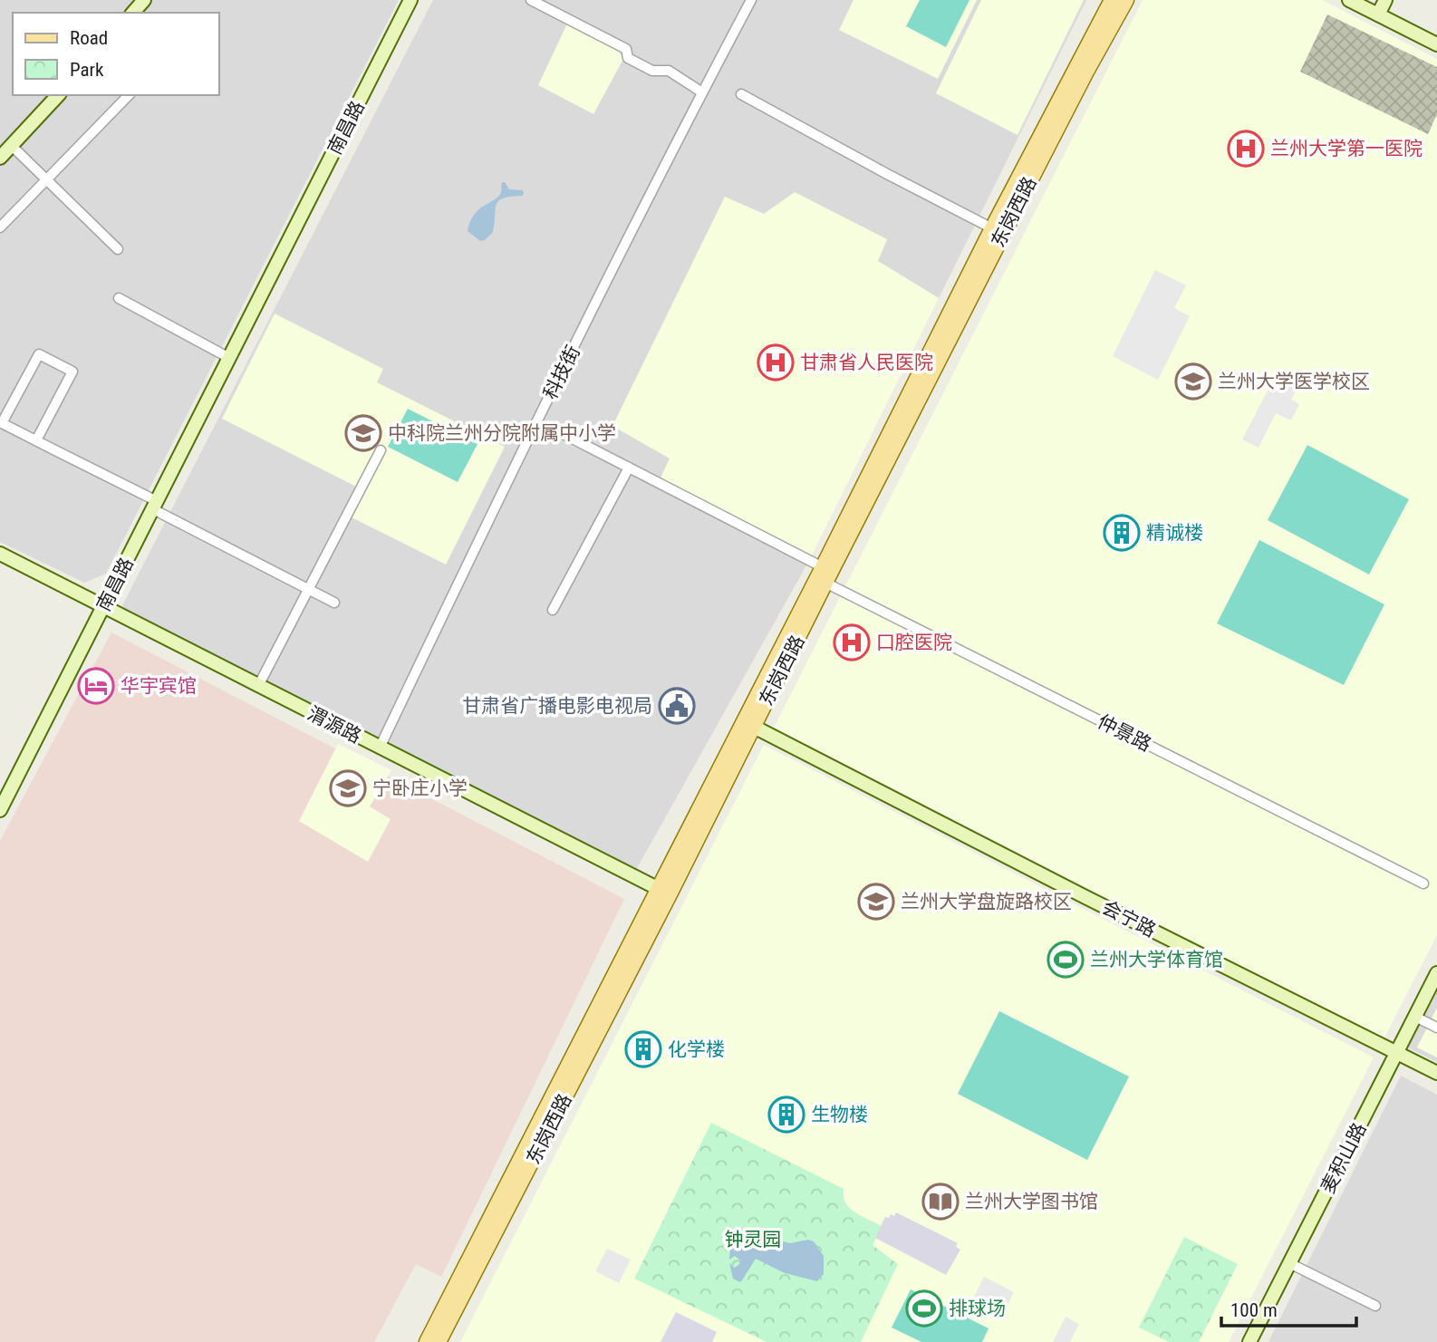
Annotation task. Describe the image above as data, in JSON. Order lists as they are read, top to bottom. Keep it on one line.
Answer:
{"streets":{"main road":["东岗西路"],"street":["南昌路","科技街","渭源路","仲景路","会宁路","麦积山路"]},"crossings":[["南昌路","渭源路"],["东岗西路","渭源路"],["东岗西路","仲景路"],["东岗西路","会宁路"],["科技街","渭源路"],["会宁路","麦积山路"]],"parks":["钟灵园"],"places":{"hospital":["兰州大学第一医院","甘肃省人民医院","口腔医院"],"school or university":["兰州大学医学校区","中科院兰州分院附属中小学","宁卧庄小学","兰州大学盘旋路校区"],"building":["精诚楼","化学楼","生物楼"],"hotel":["华宇宾馆"],"public building":["甘肃省广播电影电视局"],"sports":["兰州大学体育馆","排球场"],"library":["兰州大学图书馆"]},"legend":["Road","Park"],"scale_bar":"100 m"}
